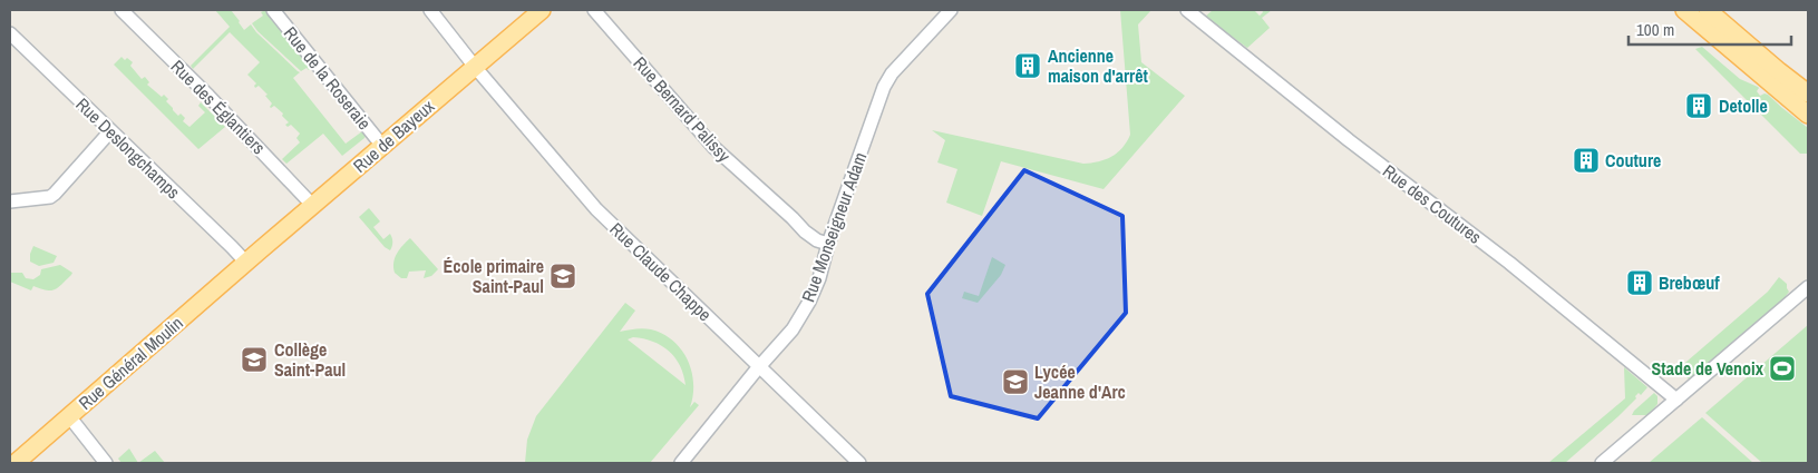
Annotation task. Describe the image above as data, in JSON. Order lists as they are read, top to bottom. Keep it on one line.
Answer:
{"streets":{"main road":["Rue de Bayeux","Rue Général Moulin"],"street":["Rue de la Roseraie","Rue des Églantiers","Rue Bernard Palissy","Rue Deslongchamps","Rue des Coutures","Rue Monseigneur Adam","Rue Claude Chappe"]},"crossings":[["Rue de la Roseraie","Rue de Bayeux"],["Rue des Églantiers","Rue de Bayeux"],["Rue Bernard Palissy","Rue Monseigneur Adam"],["Rue de Bayeux","Rue Deslongchamps"],["Rue de Bayeux","Rue Claude Chappe"],["Rue de Bayeux","Rue Général Moulin"],["Rue Deslongchamps","Rue Général Moulin"],["Rue Monseigneur Adam","Rue Claude Chappe"]],"places":{"building":["Ancienne maison d'arrêt","Detolle","Couture","Brebœuf"],"school or university":["École primaire Saint-Paul","Collège Saint-Paul","Lycée Jeanne d'Arc"],"sports":["Stade de Venoix"]},"scale_bar":"100 m"}
